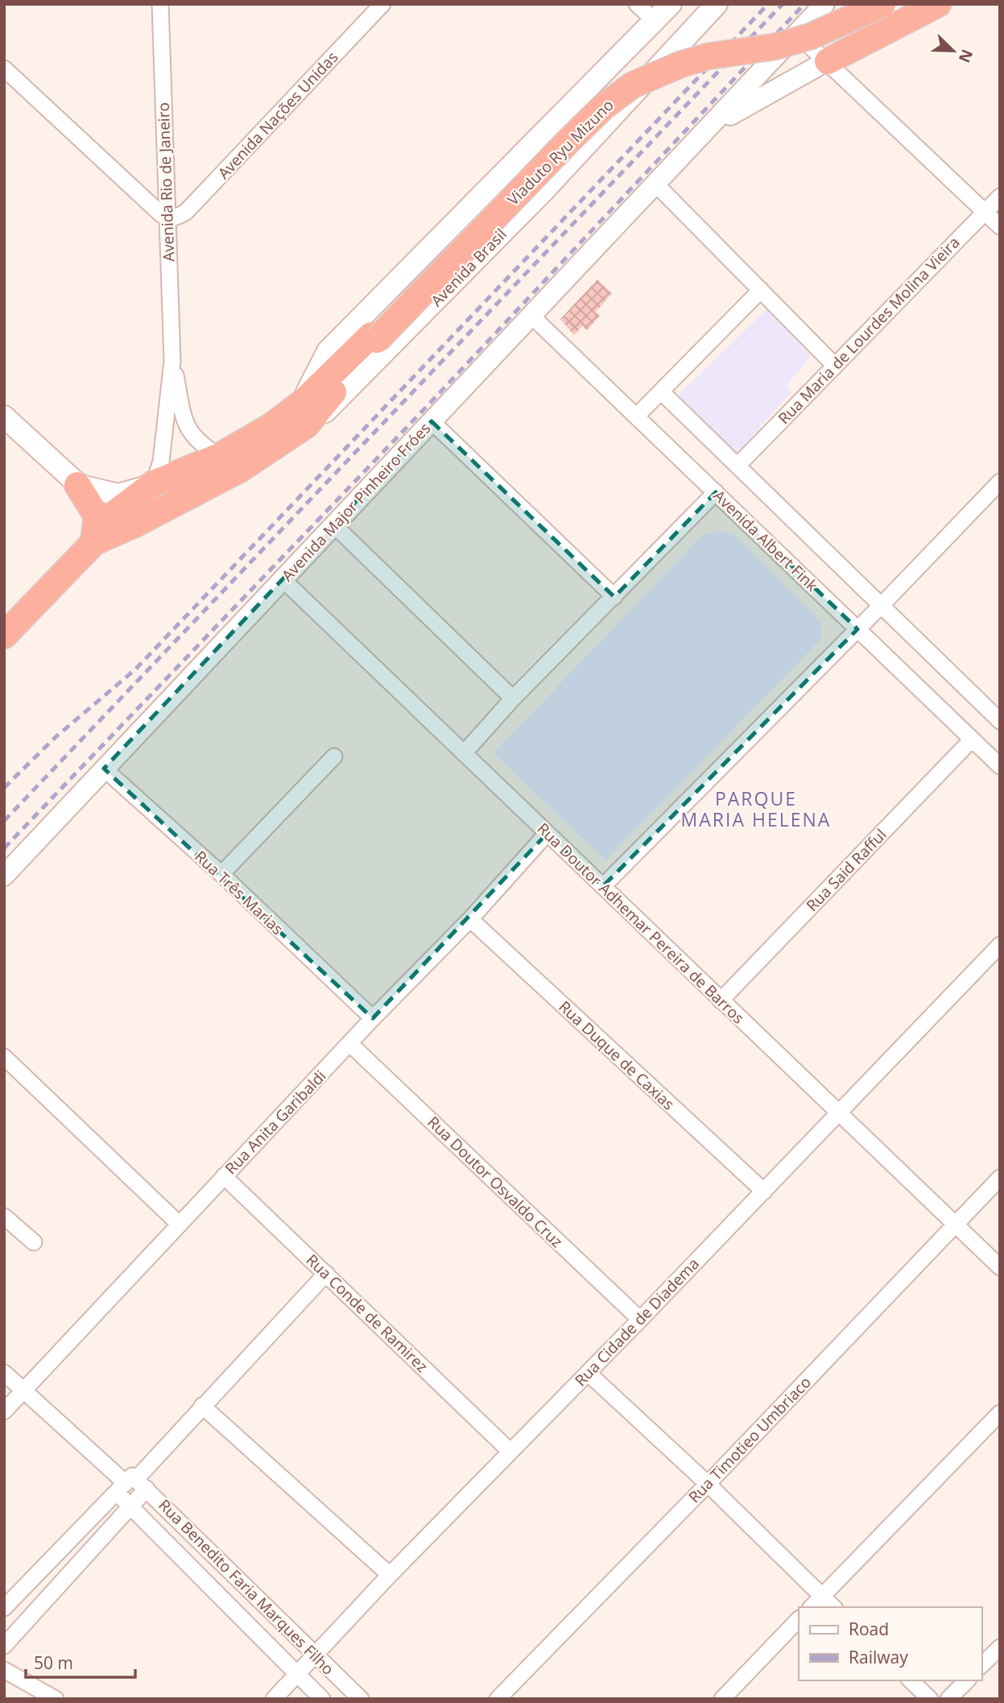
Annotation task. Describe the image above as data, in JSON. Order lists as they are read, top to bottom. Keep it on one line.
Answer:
{"streets":{"highway":["Viaduto Ryu Mizuno","Avenida Brasil"],"street":["Avenida Nações Unidas","Avenida Rio de Janeiro","Rua Maria de Lourdes Molina Vieira","Avenida Major Pinheiro Fróes","Avenida Albert Fink","Rua Said Rafful","Rua Três Marias","Rua Doutor Adhemar Pereira de Barros","Rua Duque de Caxias","Rua Anita Garibaldi","Rua Doutor Osvaldo Cruz","Rua Conde de Ramirez","Rua Cidade de Diadema","Rua Timotieo Umbriaco","Rua Benedito Faria Marques Filho"]},"crossings":[["Avenida Nações Unidas","Avenida Rio de Janeiro"],["Viaduto Ryu Mizuno","Avenida Brasil"],["Avenida Rio de Janeiro","Avenida Brasil"],["Avenida Major Pinheiro Fróes","Avenida Albert Fink"],["Avenida Major Pinheiro Fróes","Rua Três Marias"],["Avenida Major Pinheiro Fróes","Rua Doutor Adhemar Pereira de Barros"],["Avenida Albert Fink","Rua Said Rafful"],["Rua Said Rafful","Rua Doutor Adhemar Pereira de Barros"],["Rua Três Marias","Rua Anita Garibaldi"],["Rua Doutor Adhemar Pereira de Barros","Rua Anita Garibaldi"],["Rua Doutor Adhemar Pereira de Barros","Rua Cidade de Diadema"],["Rua Doutor Adhemar Pereira de Barros","Rua Timotieo Umbriaco"],["Rua Duque de Caxias","Rua Anita Garibaldi"],["Rua Duque de Caxias","Rua Cidade de Diadema"],["Rua Anita Garibaldi","Rua Doutor Osvaldo Cruz"],["Rua Anita Garibaldi","Rua Conde de Ramirez"],["Rua Doutor Osvaldo Cruz","Rua Cidade de Diadema"],["Rua Conde de Ramirez","Rua Cidade de Diadema"],["Rua Cidade de Diadema","Rua Benedito Faria Marques Filho"]],"districts":["PARQUE MARIA HELENA"],"legend":["Road","Railway"],"scale_bar":"50 m","north":"bottom right"}
